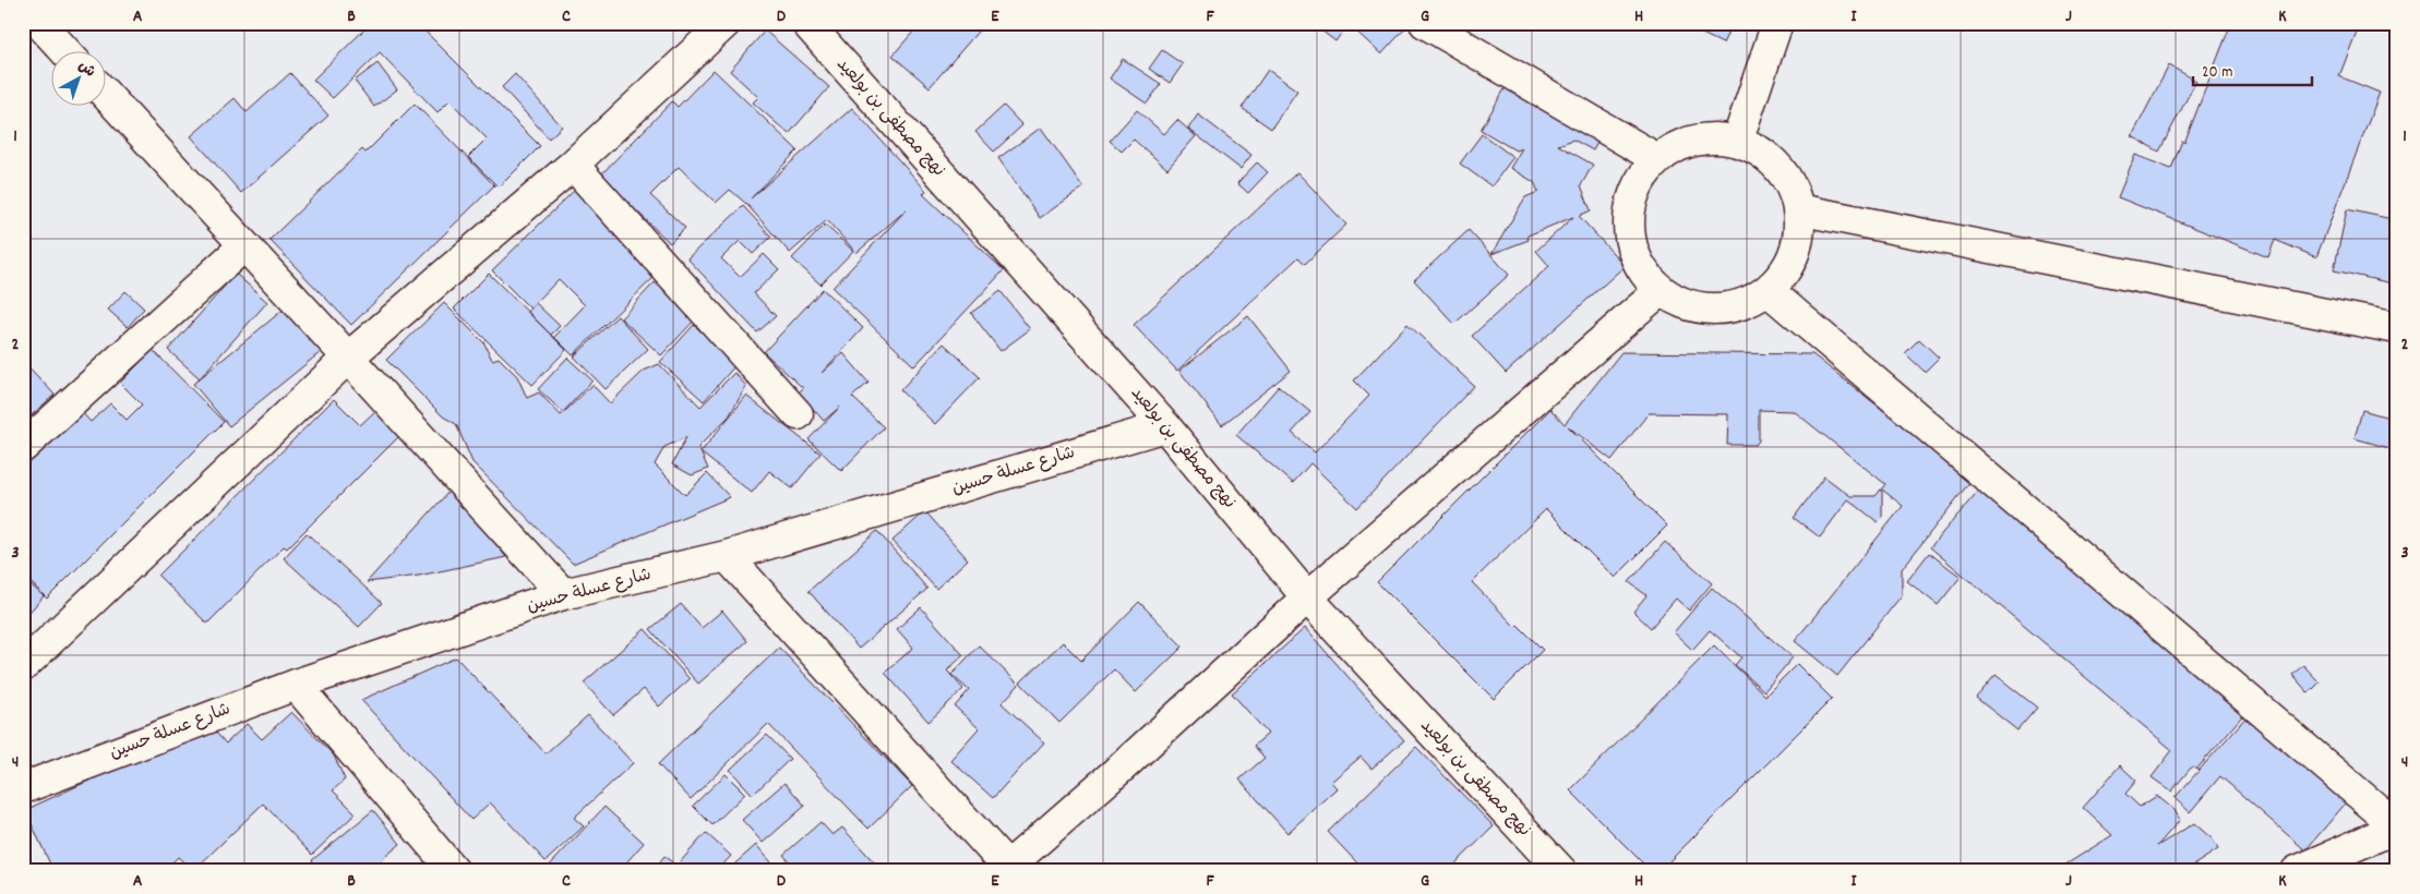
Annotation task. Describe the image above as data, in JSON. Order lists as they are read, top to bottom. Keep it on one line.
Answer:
{"streets":{"street":["نهج مصطفى بن بولعيد","شارع عسلة حسين"]},"crossings":[["نهج مصطفى بن بولعيد","شارع عسلة حسين"]],"scale_bar":"20 m","north":"top right","grid":{"columns":["A","B","C","D","E","F","G","H","I","J","K"],"rows":["1","2","3","4"]}}
